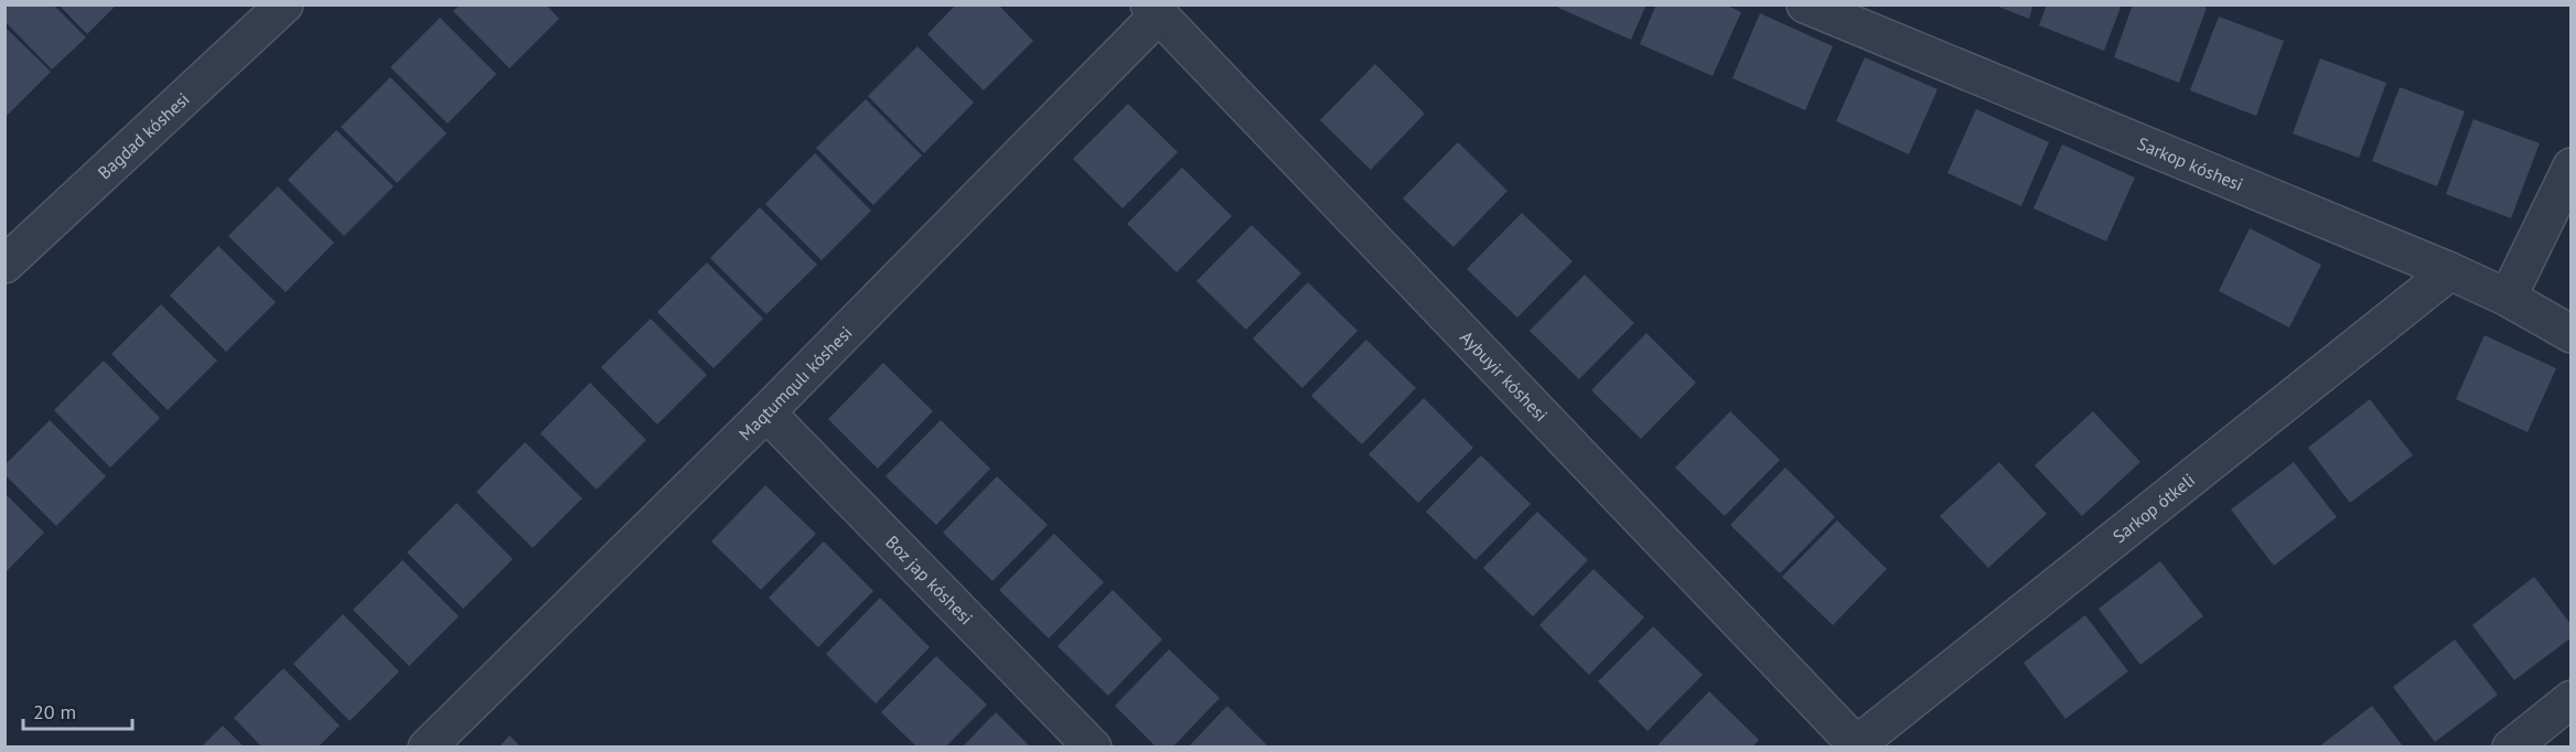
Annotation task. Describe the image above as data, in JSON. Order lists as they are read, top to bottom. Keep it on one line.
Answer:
{"streets":{"street":["Bagdad kóshesi","Sarkop kóshesi","Aybuyir kóshesi","Maqtumqulı kóshesi","Sarkop ótkeli","Boz jap kóshesi"]},"crossings":[["Sarkop kóshesi","Sarkop ótkeli"],["Aybuyir kóshesi","Maqtumqulı kóshesi"],["Aybuyir kóshesi","Sarkop ótkeli"],["Maqtumqulı kóshesi","Boz jap kóshesi"]],"scale_bar":"20 m"}
